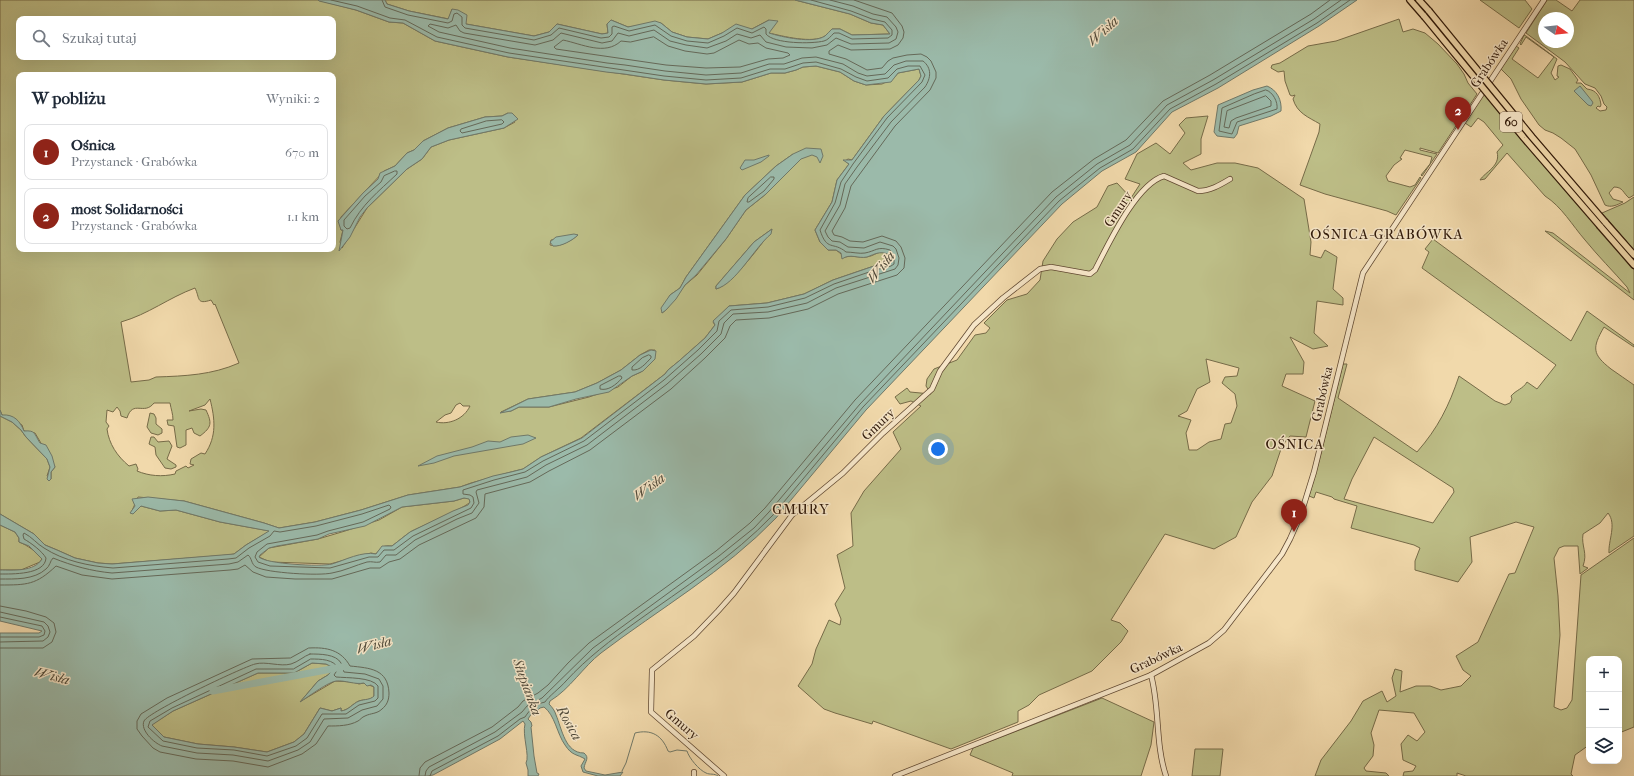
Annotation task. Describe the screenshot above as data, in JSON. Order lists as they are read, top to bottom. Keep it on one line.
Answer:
{"streets":{"main road":["60"],"street":["Grabówka","Gmury"]},"districts":["OŚNICA-GRABÓWKA","OŚNICA","GMURY"],"water":["Wisła","Słupianka","Rosica"],"north":"right","page":{"search":"Szukaj tutaj","heading":["W pobliżu","Wyniki: 2"],"pins":["2","1"],"list":[{"mark":"1","name":"Ośnica","note":"Przystanek · Grabówka","value":"670 m"},{"mark":"2","name":"most Solidarności","note":"Przystanek · Grabówka","value":"1.1 km"}],"map_buttons":["+","−"]}}
